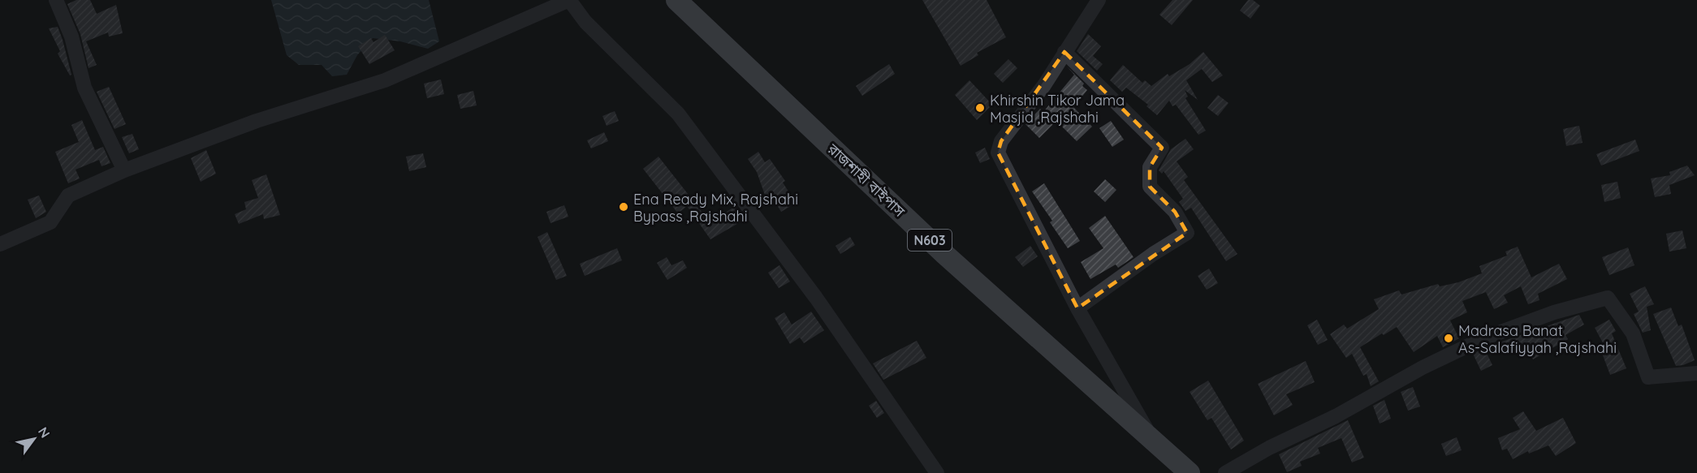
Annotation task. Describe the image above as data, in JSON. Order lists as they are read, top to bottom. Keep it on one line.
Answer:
{"streets":{"highway":["রাজশাহী বাইপাস","N603"]},"places":["Khirshin Tikor Jama Masjid ,Rajshahi","Ena Ready Mix, Rajshahi Bypass ,Rajshahi","Madrasa Banat As-Salafiyyah ,Rajshahi"],"north":"top right"}
